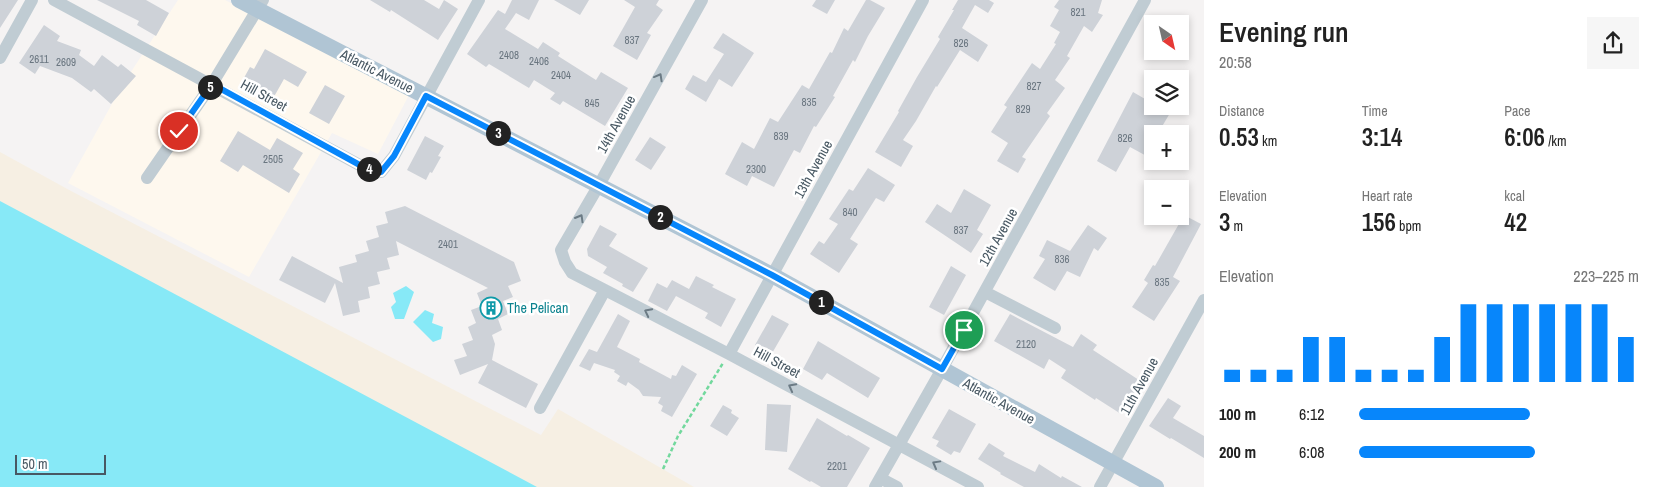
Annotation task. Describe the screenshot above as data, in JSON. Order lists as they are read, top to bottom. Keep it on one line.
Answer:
{"streets":{"main road":["Atlantic Avenue"],"street":["Hill Street","14th Avenue","13th Avenue","12th Avenue","11th Avenue"]},"crossings":[["Atlantic Avenue","Hill Street"],["Atlantic Avenue","14th Avenue"],["Atlantic Avenue","13th Avenue"],["Atlantic Avenue","12th Avenue"],["Atlantic Avenue","11th Avenue"],["Hill Street","14th Avenue"],["Hill Street","13th Avenue"],["Hill Street","12th Avenue"]],"one_way":["Hill Street","14th Avenue"],"places":{"building":["The Pelican"]},"house_numbers":["821","837","826","2408","2611","2406","2609","2404","827","835","845","829","839","826","2505","2300","840","837","2401","836","835","2120","2201"],"scale_bar":"50 m","north":"bottom right","page":{"heading":["Evening run","20:58"],"map_buttons":["+","−"],"pins":["5","3","4","2","1"],"stats":[["Distance","0.53 km"],["Time","3:14"],["Pace","6:06 /km"],["Elevation","3 m"],["Heart rate","156 bpm"],["kcal","42"]],"chart":["Elevation","223–225 m"],"list":[{"name":"100 m","note":"6:12"},{"name":"200 m","note":"6:08"}],"scale":"50 m"}}
